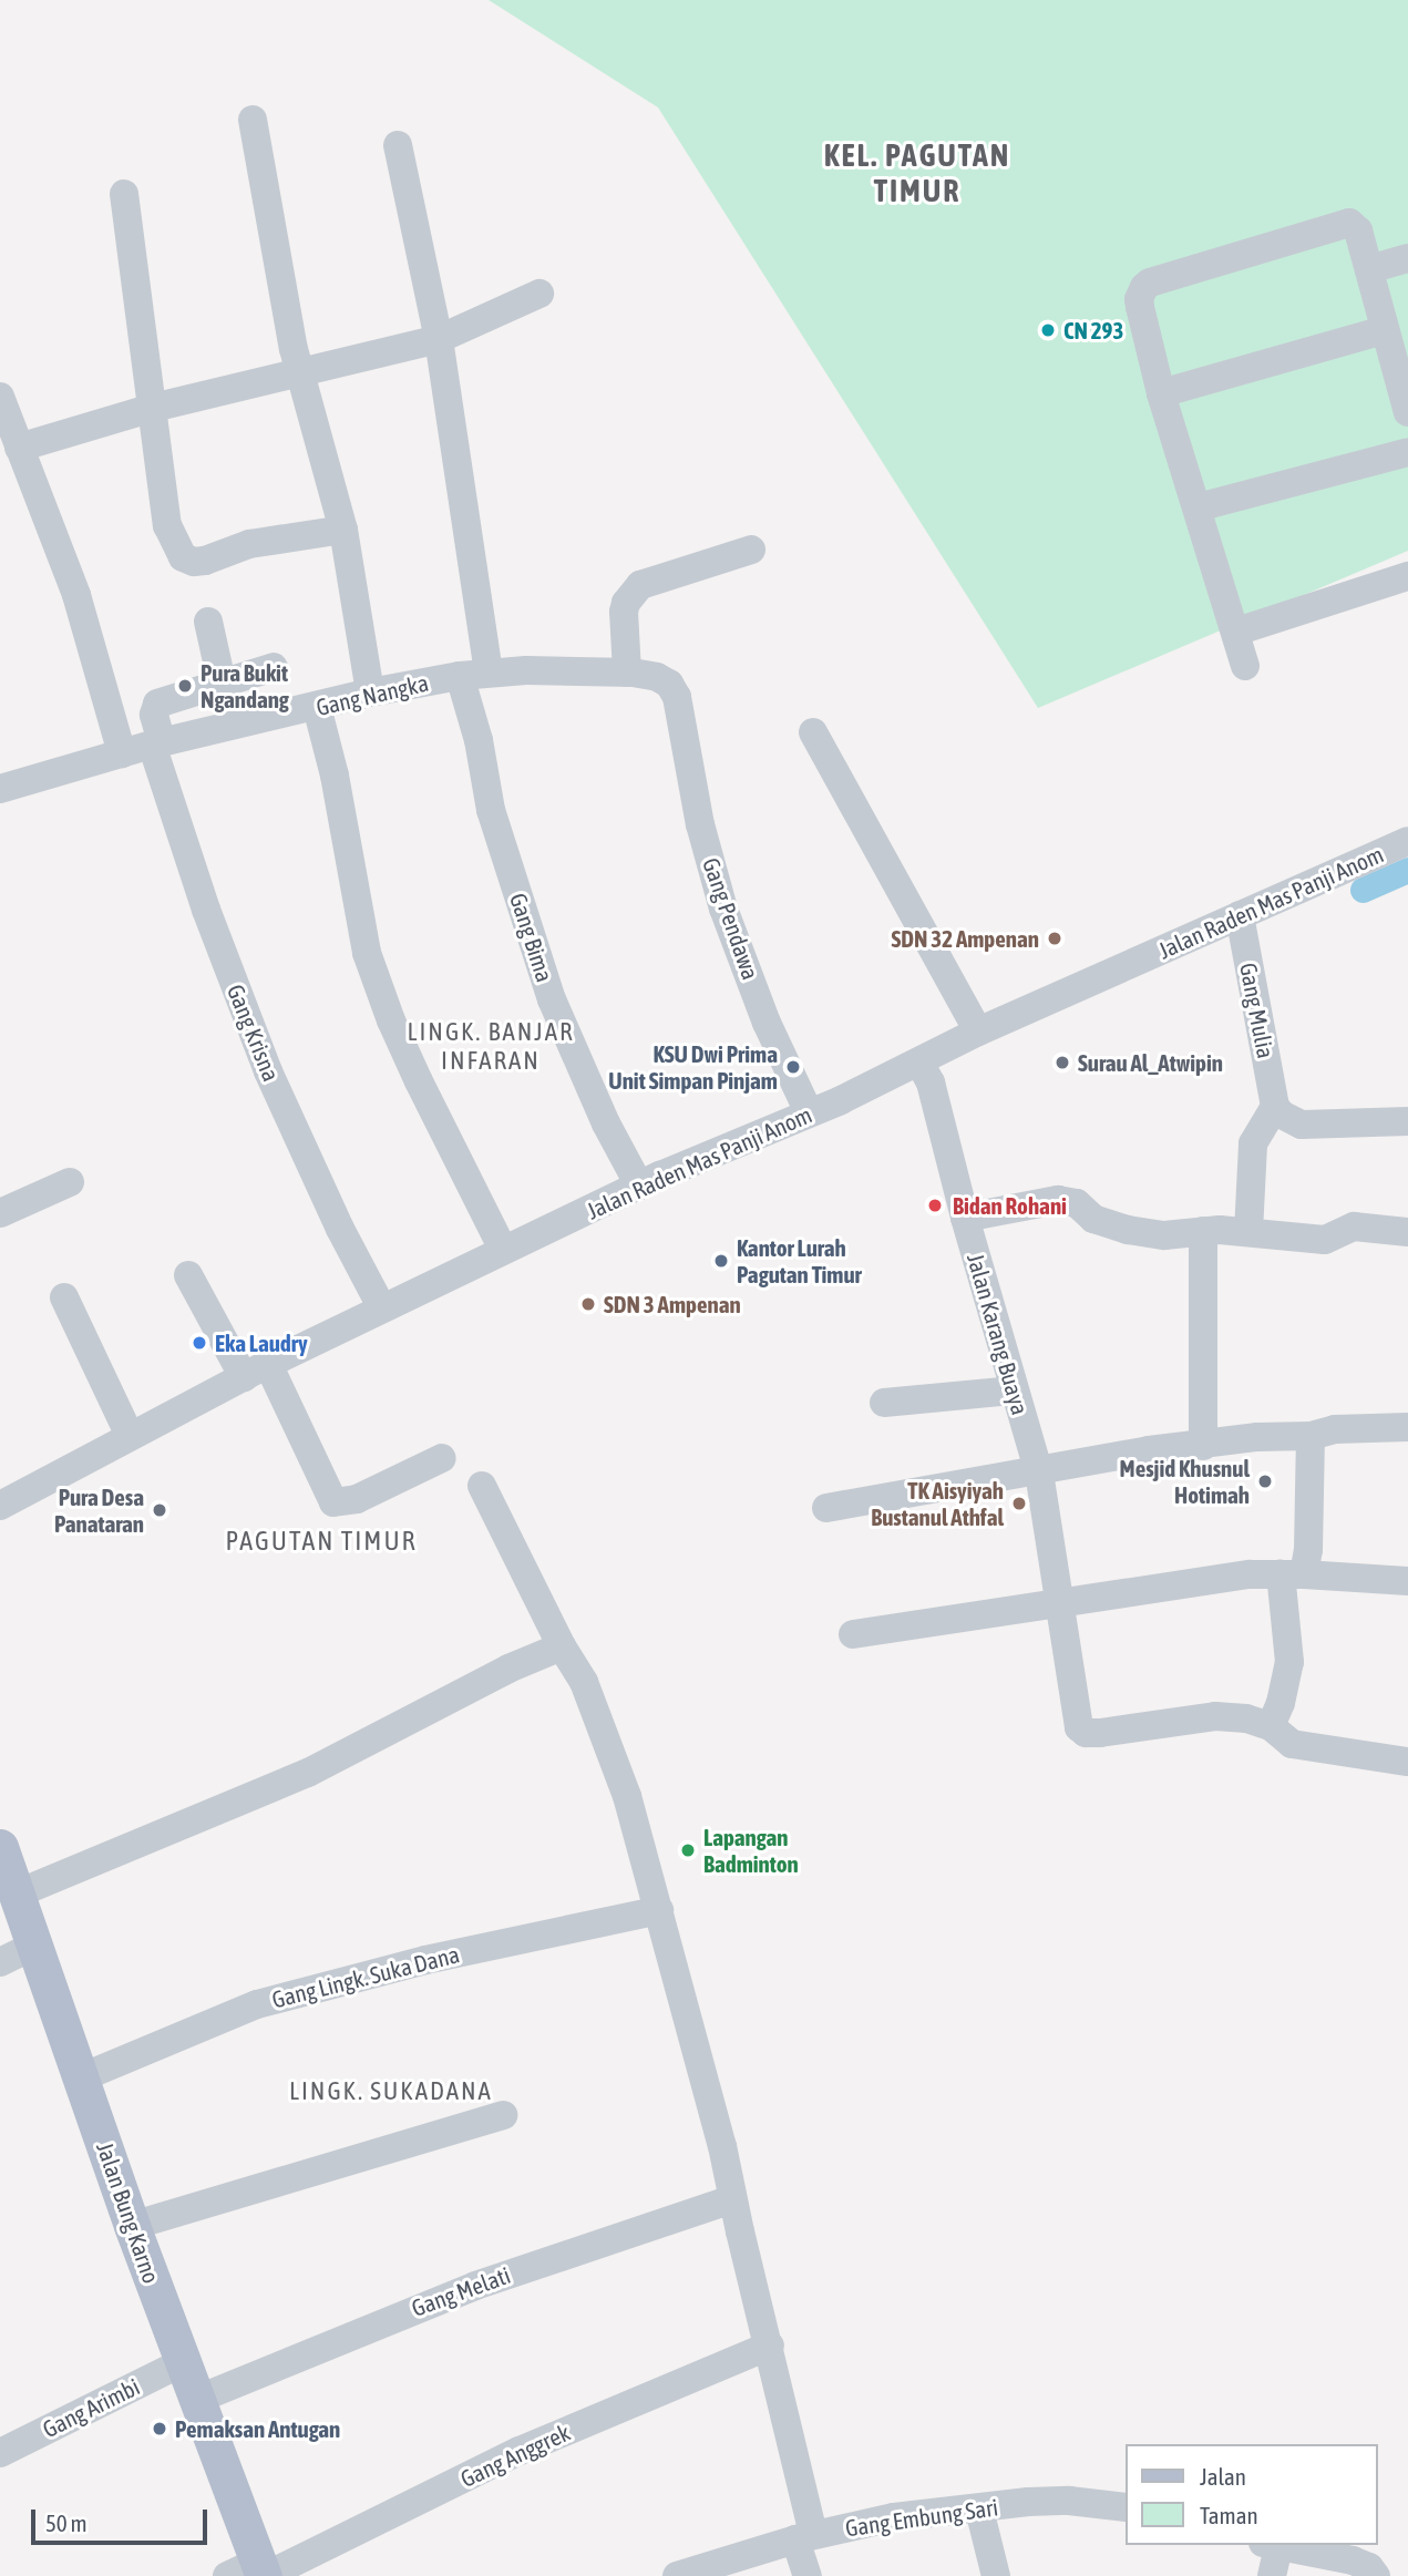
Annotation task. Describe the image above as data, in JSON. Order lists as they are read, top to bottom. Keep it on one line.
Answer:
{"streets":{"main road":["Jalan Bung Karno"],"street":["Gang Nangka","Jalan Raden Mas Panji Anom","Gang Pendawa","Gang Bima","Gang Mulia","Gang Krisna","Jalan Karang Buaya","Gang Lingk. Suka Dana","Gang Melati","Gang Arimbi","Gang Anggrek","Gang Embung Sari"]},"crossings":[["Gang Nangka","Gang Pendawa"],["Gang Nangka","Gang Bima"],["Gang Nangka","Gang Krisna"],["Jalan Raden Mas Panji Anom","Gang Pendawa"],["Jalan Raden Mas Panji Anom","Gang Bima"],["Jalan Raden Mas Panji Anom","Gang Mulia"],["Jalan Raden Mas Panji Anom","Gang Krisna"],["Jalan Raden Mas Panji Anom","Jalan Karang Buaya"],["Gang Lingk. Suka Dana","Jalan Bung Karno"],["Jalan Bung Karno","Gang Melati"],["Jalan Bung Karno","Gang Arimbi"],["Jalan Bung Karno","Gang Anggrek"]],"districts":["KEL. PAGUTAN TIMUR","LINGK. BANJAR INFARAN","PAGUTAN TIMUR","LINGK. SUKADANA"],"places":["CN 293","Pura Bukit Ngandang","SDN 32 Ampenan","Surau Al_Atwipin","KSU Dwi Prima Unit Simpan Pinjam","Bidan Rohani","Kantor Lurah Pagutan Timur","SDN 3 Ampenan","Eka Laudry","Mesjid Khusnul Hotimah","TK Aisyiyah Bustanul Athfal","Pura Desa Panataran","Lapangan Badminton","Pemaksan Antugan"],"legend":["Jalan","Taman"],"scale_bar":"50 m"}
